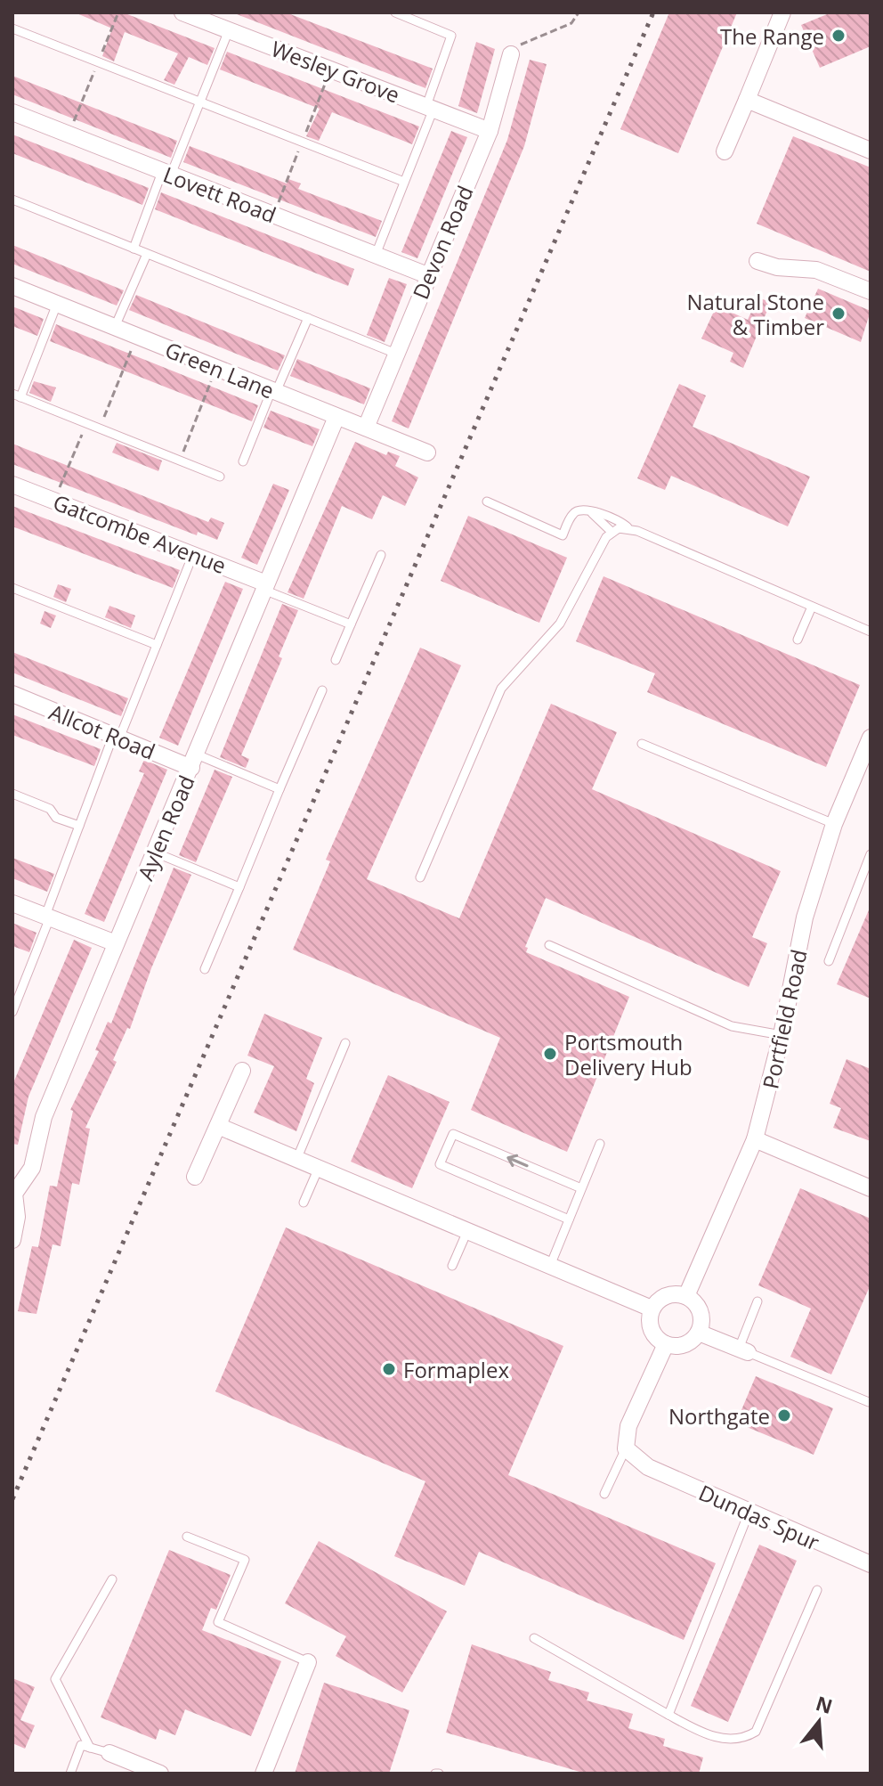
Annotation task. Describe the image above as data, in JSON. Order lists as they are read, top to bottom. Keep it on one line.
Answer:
{"streets":{"street":["Wesley Grove","Lovett Road","Devon Road","Green Lane","Gatcombe Avenue","Allcot Road","Aylen Road","Portfield Road","Dundas Spur"]},"crossings":[["Wesley Grove","Devon Road"],["Lovett Road","Devon Road"],["Devon Road","Green Lane"],["Green Lane","Aylen Road"],["Gatcombe Avenue","Aylen Road"],["Allcot Road","Aylen Road"]],"places":["The Range","Natural Stone & Timber","Portsmouth Delivery Hub","Formaplex","Northgate"],"north":"top"}
